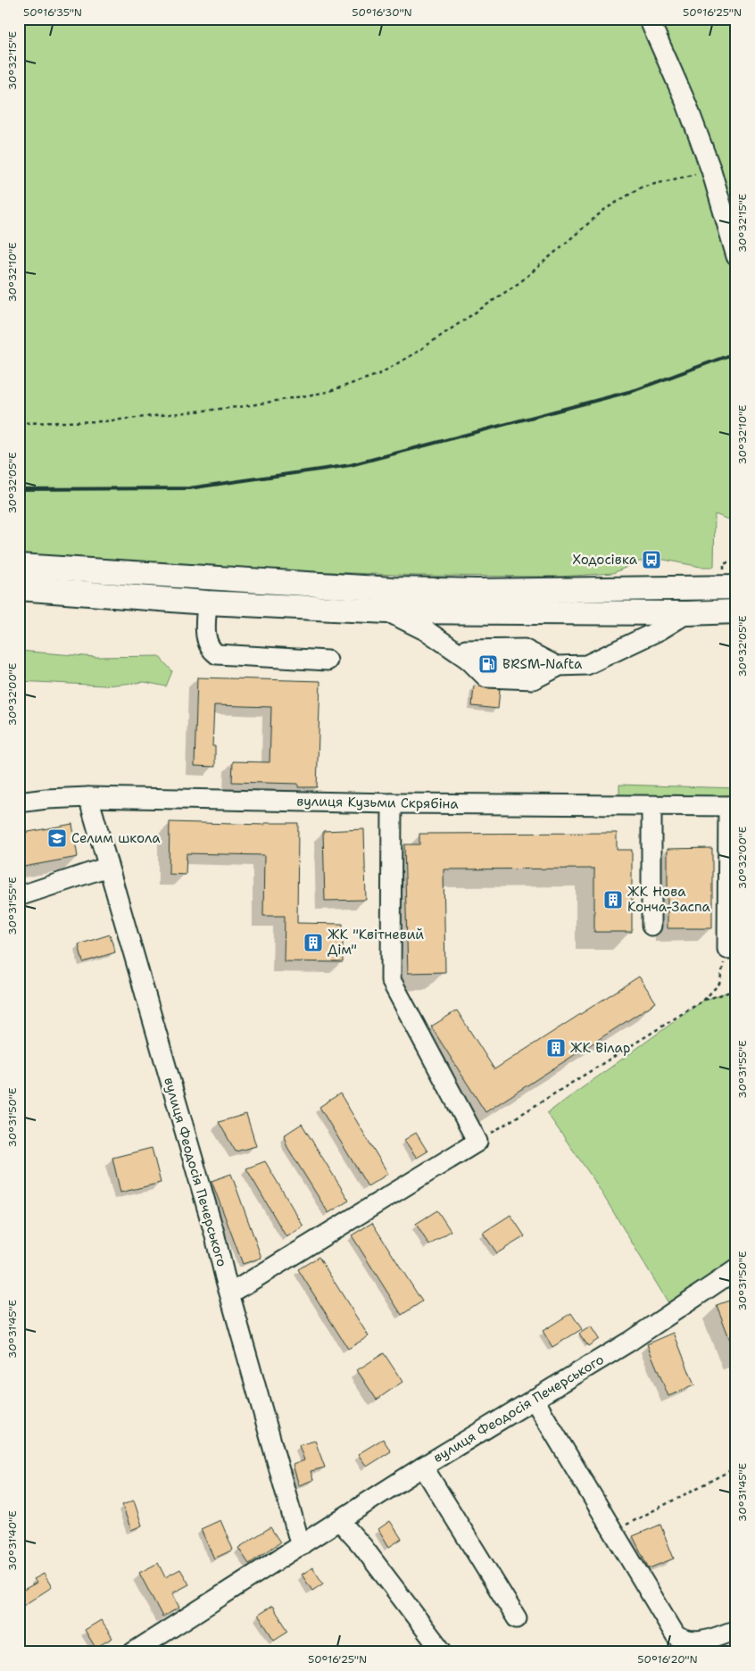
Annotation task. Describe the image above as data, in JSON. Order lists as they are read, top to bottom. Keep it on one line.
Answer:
{"streets":{"street":["вулиця Кузьми Скрябіна","вулиця Феодосія Печерського"]},"crossings":[["вулиця Кузьми Скрябіна","вулиця Феодосія Печерського"]],"places":{"bus stop":["Ходосівка"],"fuel station":["BRSM-Nafta"],"school or university":["Селим школа"],"building":["ЖК Нова Конча-Заспа","ЖК \"Квітневий Дім\"","ЖК Вілар"]},"coordinates":["50°16'35\"N","50°16'30\"N","50°16'25\"N","30°32'15\"E","30°32'10\"E","30°32'05\"E","30°32'00\"E","30°31'55\"E","30°31'50\"E","30°31'45\"E","30°31'40\"E","50°16'20\"N"]}
